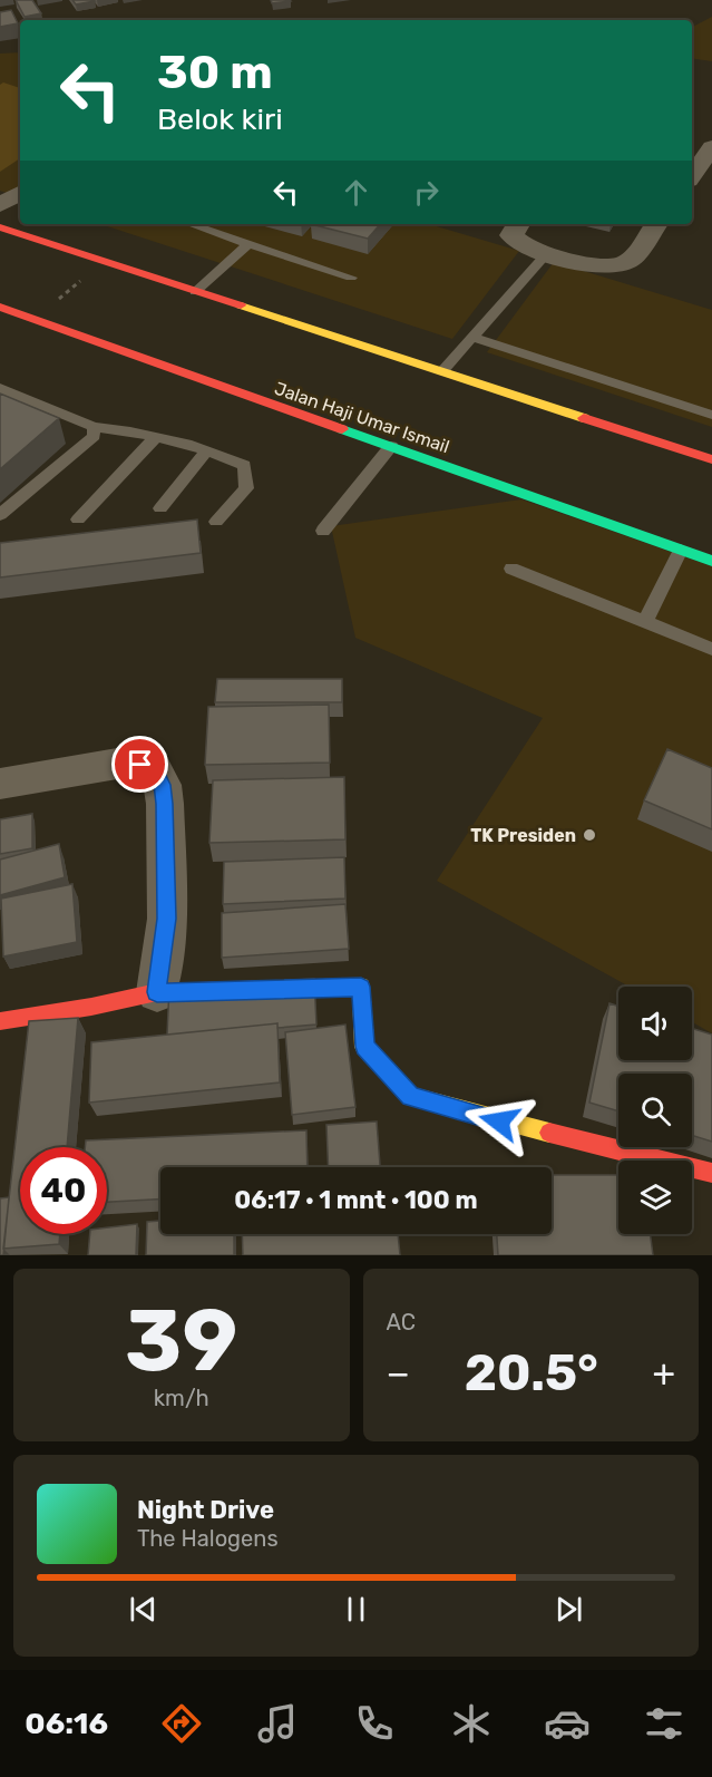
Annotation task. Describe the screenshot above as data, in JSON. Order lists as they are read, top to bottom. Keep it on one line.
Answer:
{"streets":{"main road":["Jalan Haji Umar Ismail"]},"places":["TK Presiden"],"page":{"turn":["30 m","Belok kiri"],"limit":"40","trip":"06:17 · 1 mnt · 100 m","tile":[["39","km/h"],"AC"],"heat":["−","20.5°","+"],"song":["Night Drive","The Halogens"],"tabs":"06:16"}}
